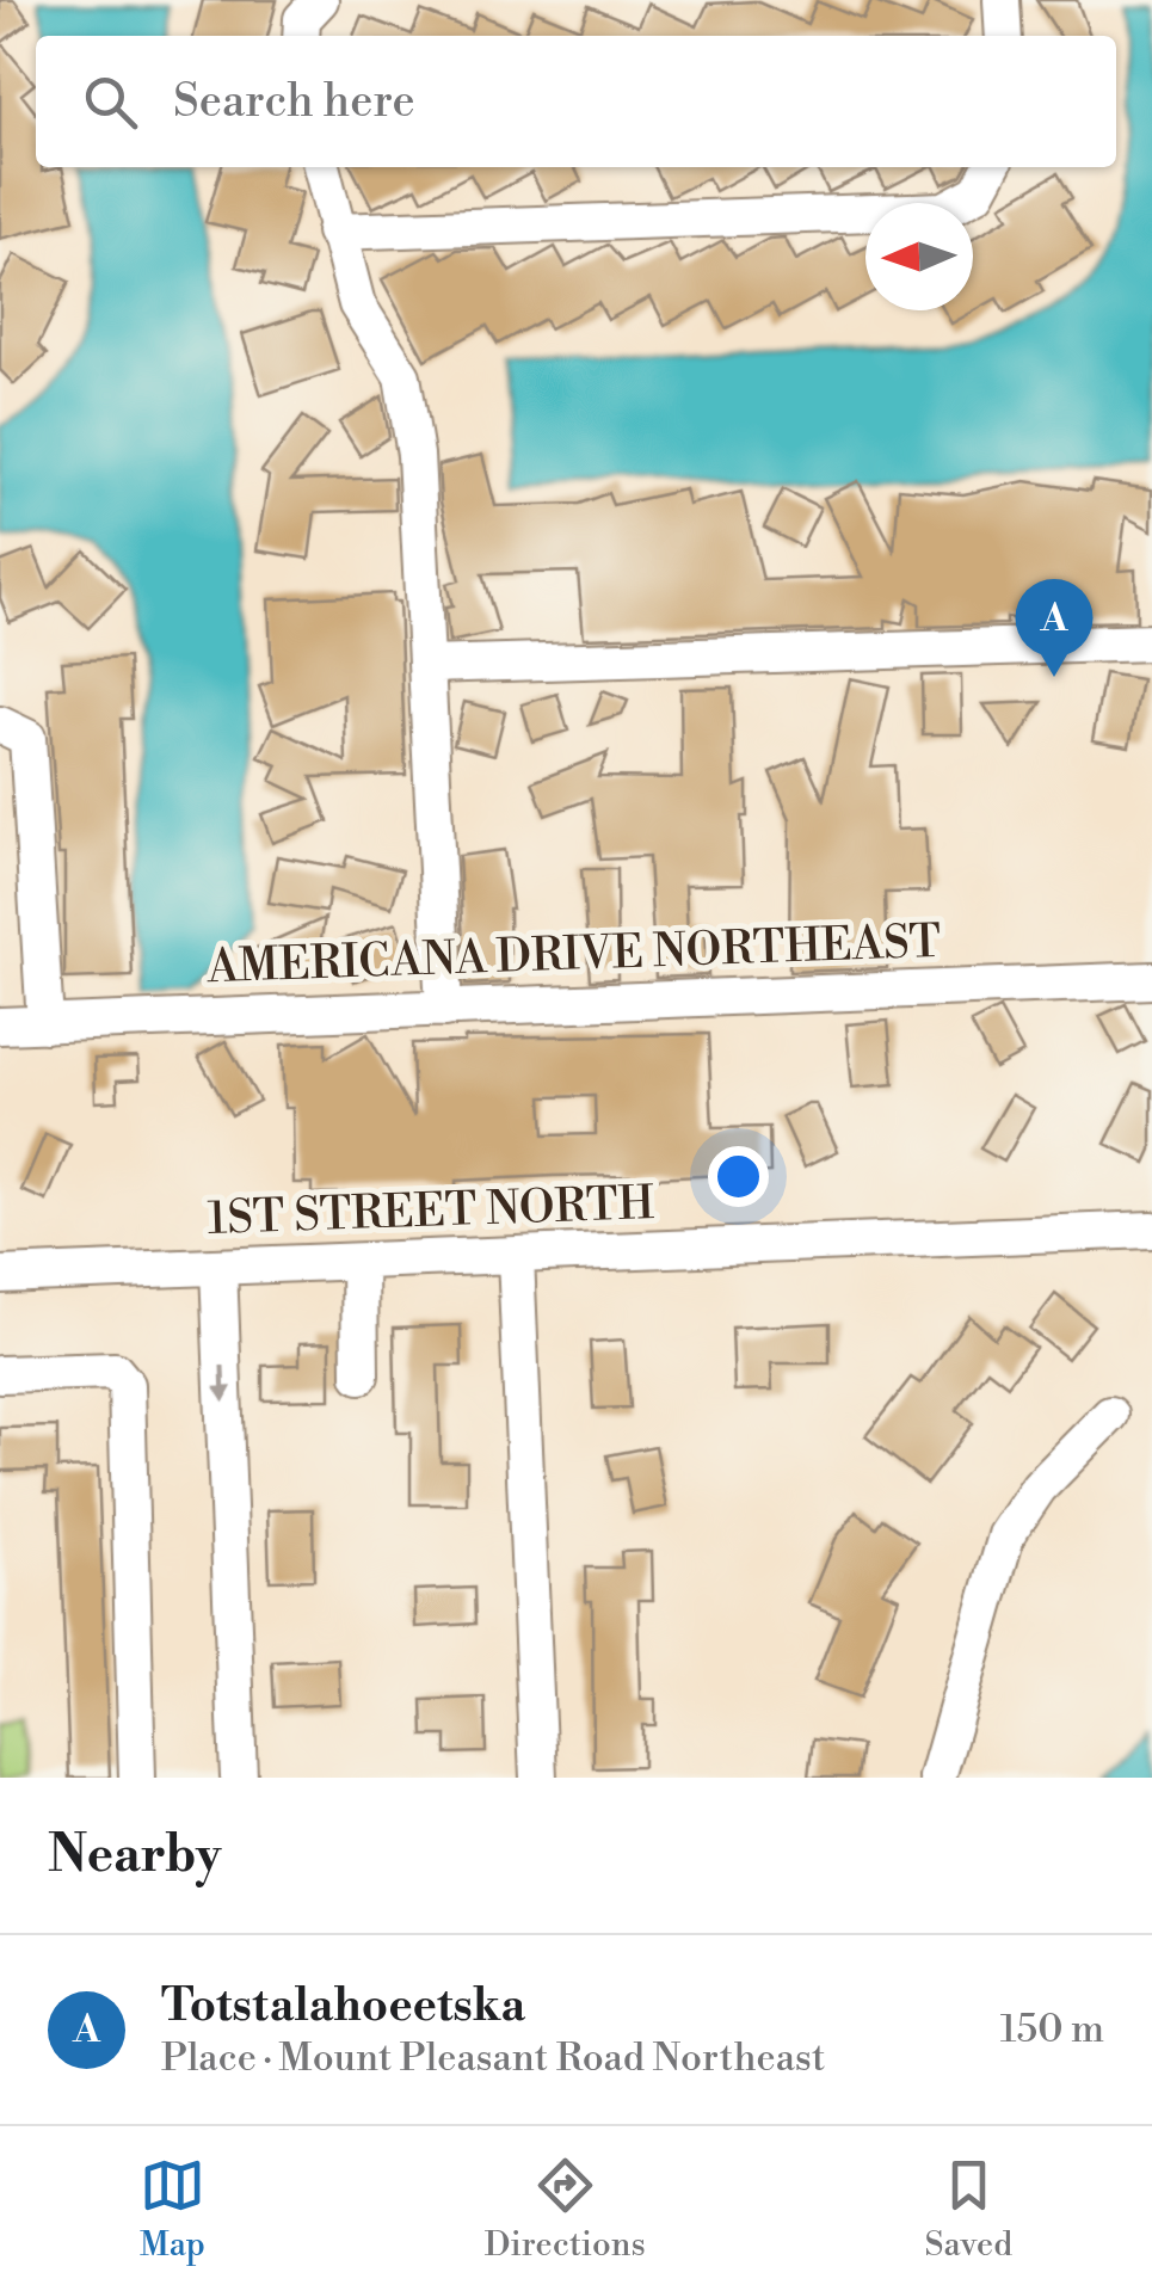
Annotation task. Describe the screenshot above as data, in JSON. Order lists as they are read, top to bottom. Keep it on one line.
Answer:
{"streets":{"street":["AMERICANA DRIVE NORTHEAST","1ST STREET NORTH"]},"north":"left","page":{"search":"Search here","pins":"A","heading":"Nearby","list":[{"mark":"A","name":"Totstalahoeetska","note":"Place · Mount Pleasant Road Northeast","value":"150 m"}],"nav":["Map","Directions","Saved"]}}
